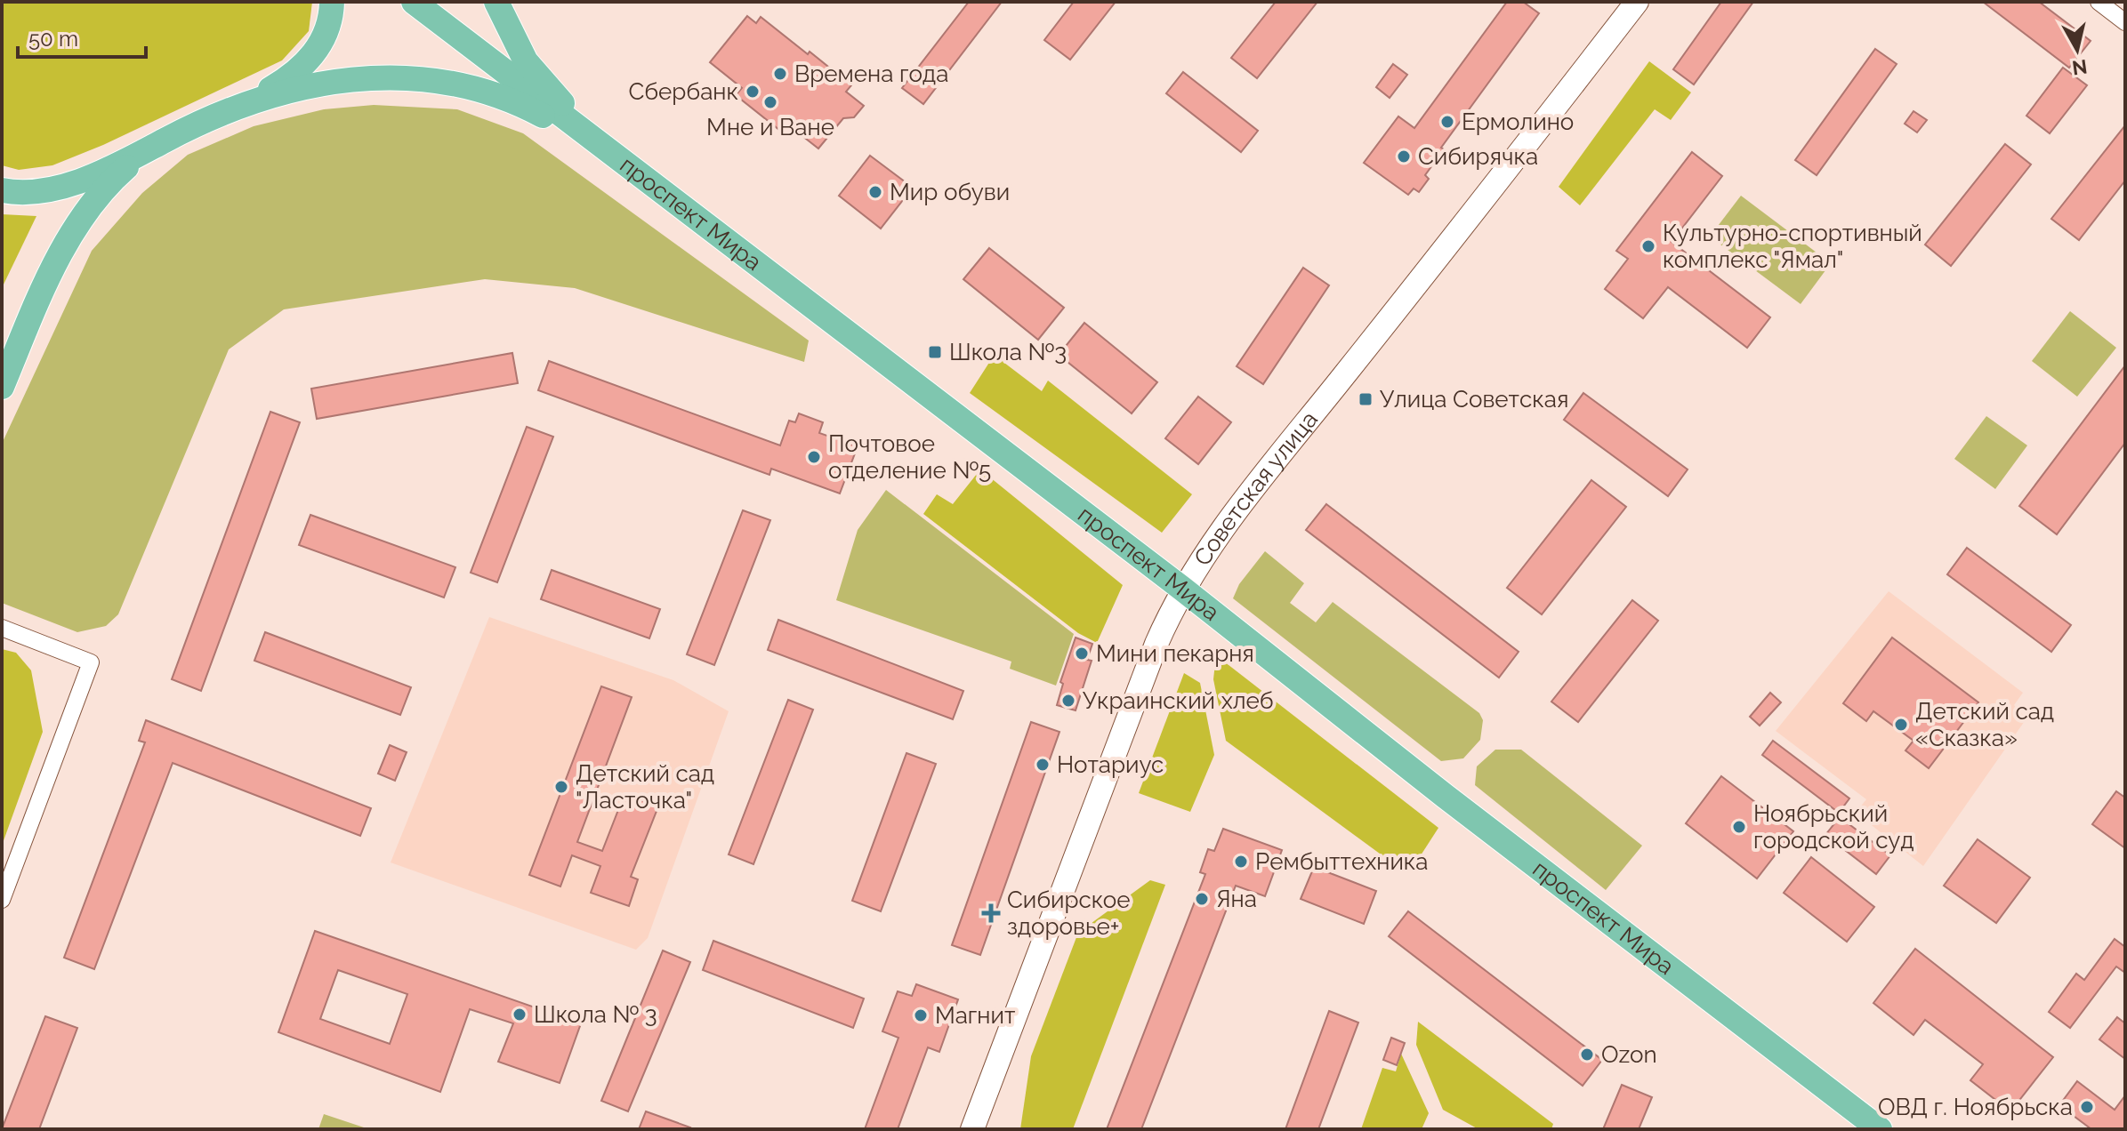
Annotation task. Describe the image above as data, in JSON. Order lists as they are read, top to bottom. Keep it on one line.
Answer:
{"streets":{"main road":["проспект Мира","Советская улица"]},"crossings":[["проспект Мира","Советская улица"]],"places":{"other":["Времена года","Сбербанк","Мне и Ване","Ермолино","Сибирячка","Мир обуви","Культурно-спортивный комплекс \"Ямал\"","Почтовое отделение №5","Мини пекарня","Украинский хлеб","Детский сад «Сказка»","Нотариус","Детский сад \"Ласточка\"","Ноябрьский городской суд","Рембыттехника","Яна","Школа № 3","Магнит","Ozon","ОВД г. Ноябрьска"],"transit":["Школа №3","Улица Советская"],"health":["Сибирское здоровье+"]},"scale_bar":"50 m","north":"bottom"}
